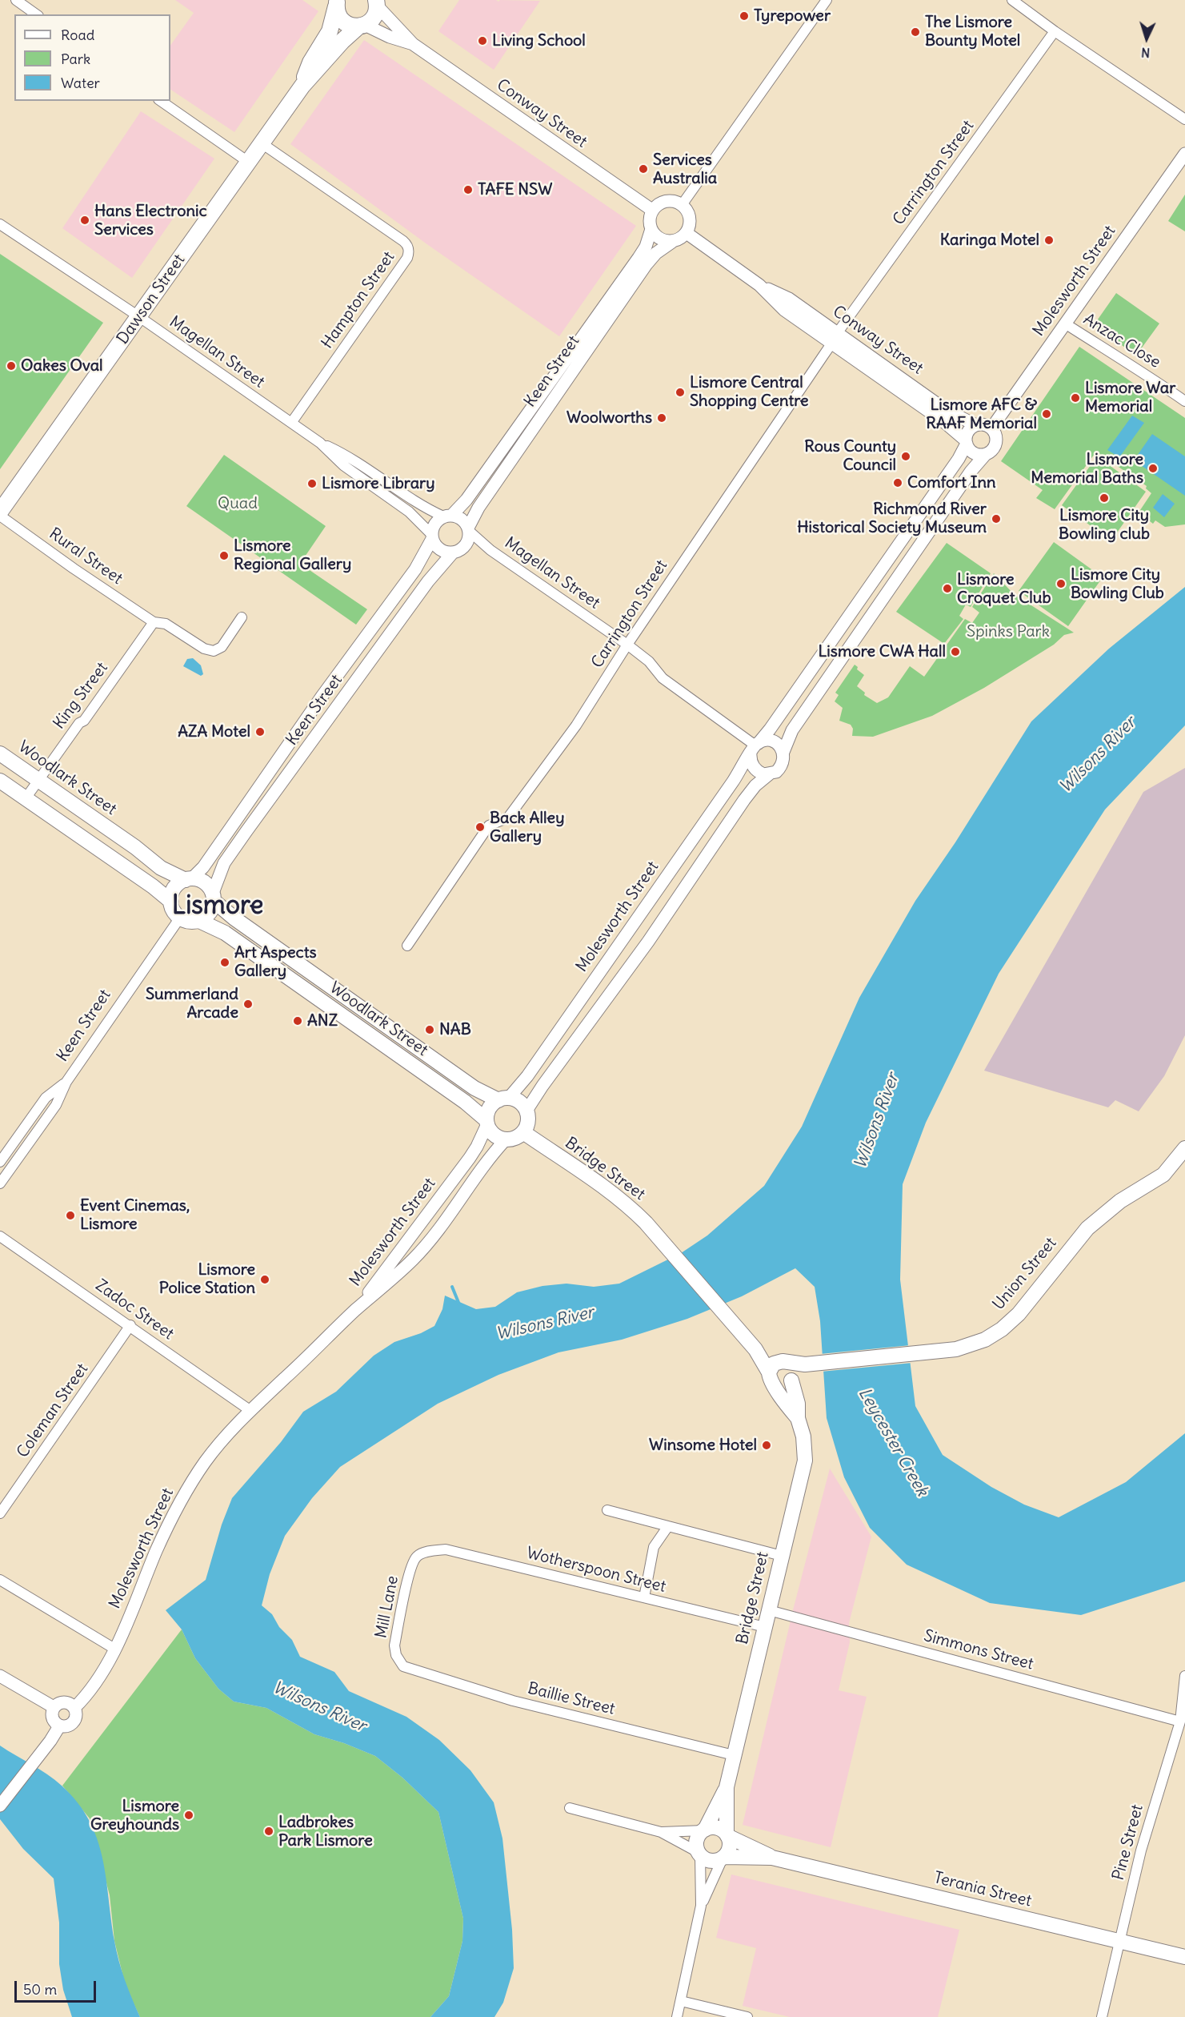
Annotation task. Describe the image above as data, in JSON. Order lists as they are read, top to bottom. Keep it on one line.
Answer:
{"streets":{"main road":["Dawson Street","Woodlark Street","Bridge Street","Union Street","Terania Street"],"street":["Conway Street","Carrington Street","Molesworth Street","Hampton Street","Anzac Close","Magellan Street","Keen Street","Rural Street","King Street","Zadoc Street","Coleman Street","Wotherspoon Street","Mill Lane","Simmons Street","Baillie Street","Pine Street"]},"crossings":[["Conway Street","Carrington Street"],["Conway Street","Molesworth Street"],["Conway Street","Dawson Street"],["Conway Street","Keen Street"],["Carrington Street","Magellan Street"],["Molesworth Street","Anzac Close"],["Molesworth Street","Magellan Street"],["Molesworth Street","Woodlark Street"],["Molesworth Street","Bridge Street"],["Molesworth Street","Zadoc Street"],["Dawson Street","Hampton Street"],["Dawson Street","Magellan Street"],["Dawson Street","Rural Street"],["Hampton Street","Magellan Street"],["Magellan Street","Keen Street"],["Keen Street","Woodlark Street"],["Rural Street","King Street"],["King Street","Woodlark Street"],["Woodlark Street","Bridge Street"],["Bridge Street","Union Street"],["Bridge Street","Wotherspoon Street"],["Bridge Street","Simmons Street"],["Bridge Street","Baillie Street"],["Bridge Street","Terania Street"],["Zadoc Street","Coleman Street"],["Wotherspoon Street","Mill Lane"],["Mill Lane","Baillie Street"],["Simmons Street","Pine Street"],["Pine Street","Terania Street"]],"districts":["Lismore"],"water":["Wilsons River","Leycester Creek"],"parks":["Quad","Spinks Park"],"places":["Tyrepower","The Lismore Bounty Motel","Living School","Services Australia","TAFE NSW","Hans Electronic Services","Karinga Motel","Oakes Oval","Lismore Central Shopping Centre","Lismore War Memorial","Lismore AFC & RAAF Memorial","Woolworths","Rous County Council","Lismore Memorial Baths","Comfort Inn","Lismore Library","Lismore City Bowling club","Richmond River Historical Society Museum","Lismore Regional Gallery","Lismore City Bowling Club","Lismore Croquet Club","Lismore CWA Hall","AZA Motel","Back Alley Gallery","Art Aspects Gallery","Summerland Arcade","ANZ","NAB","Event Cinemas, Lismore","Lismore Police Station","Winsome Hotel","Lismore Greyhounds","Ladbrokes Park Lismore"],"legend":["Road","Park","Water"],"scale_bar":"50 m","north":"bottom"}
